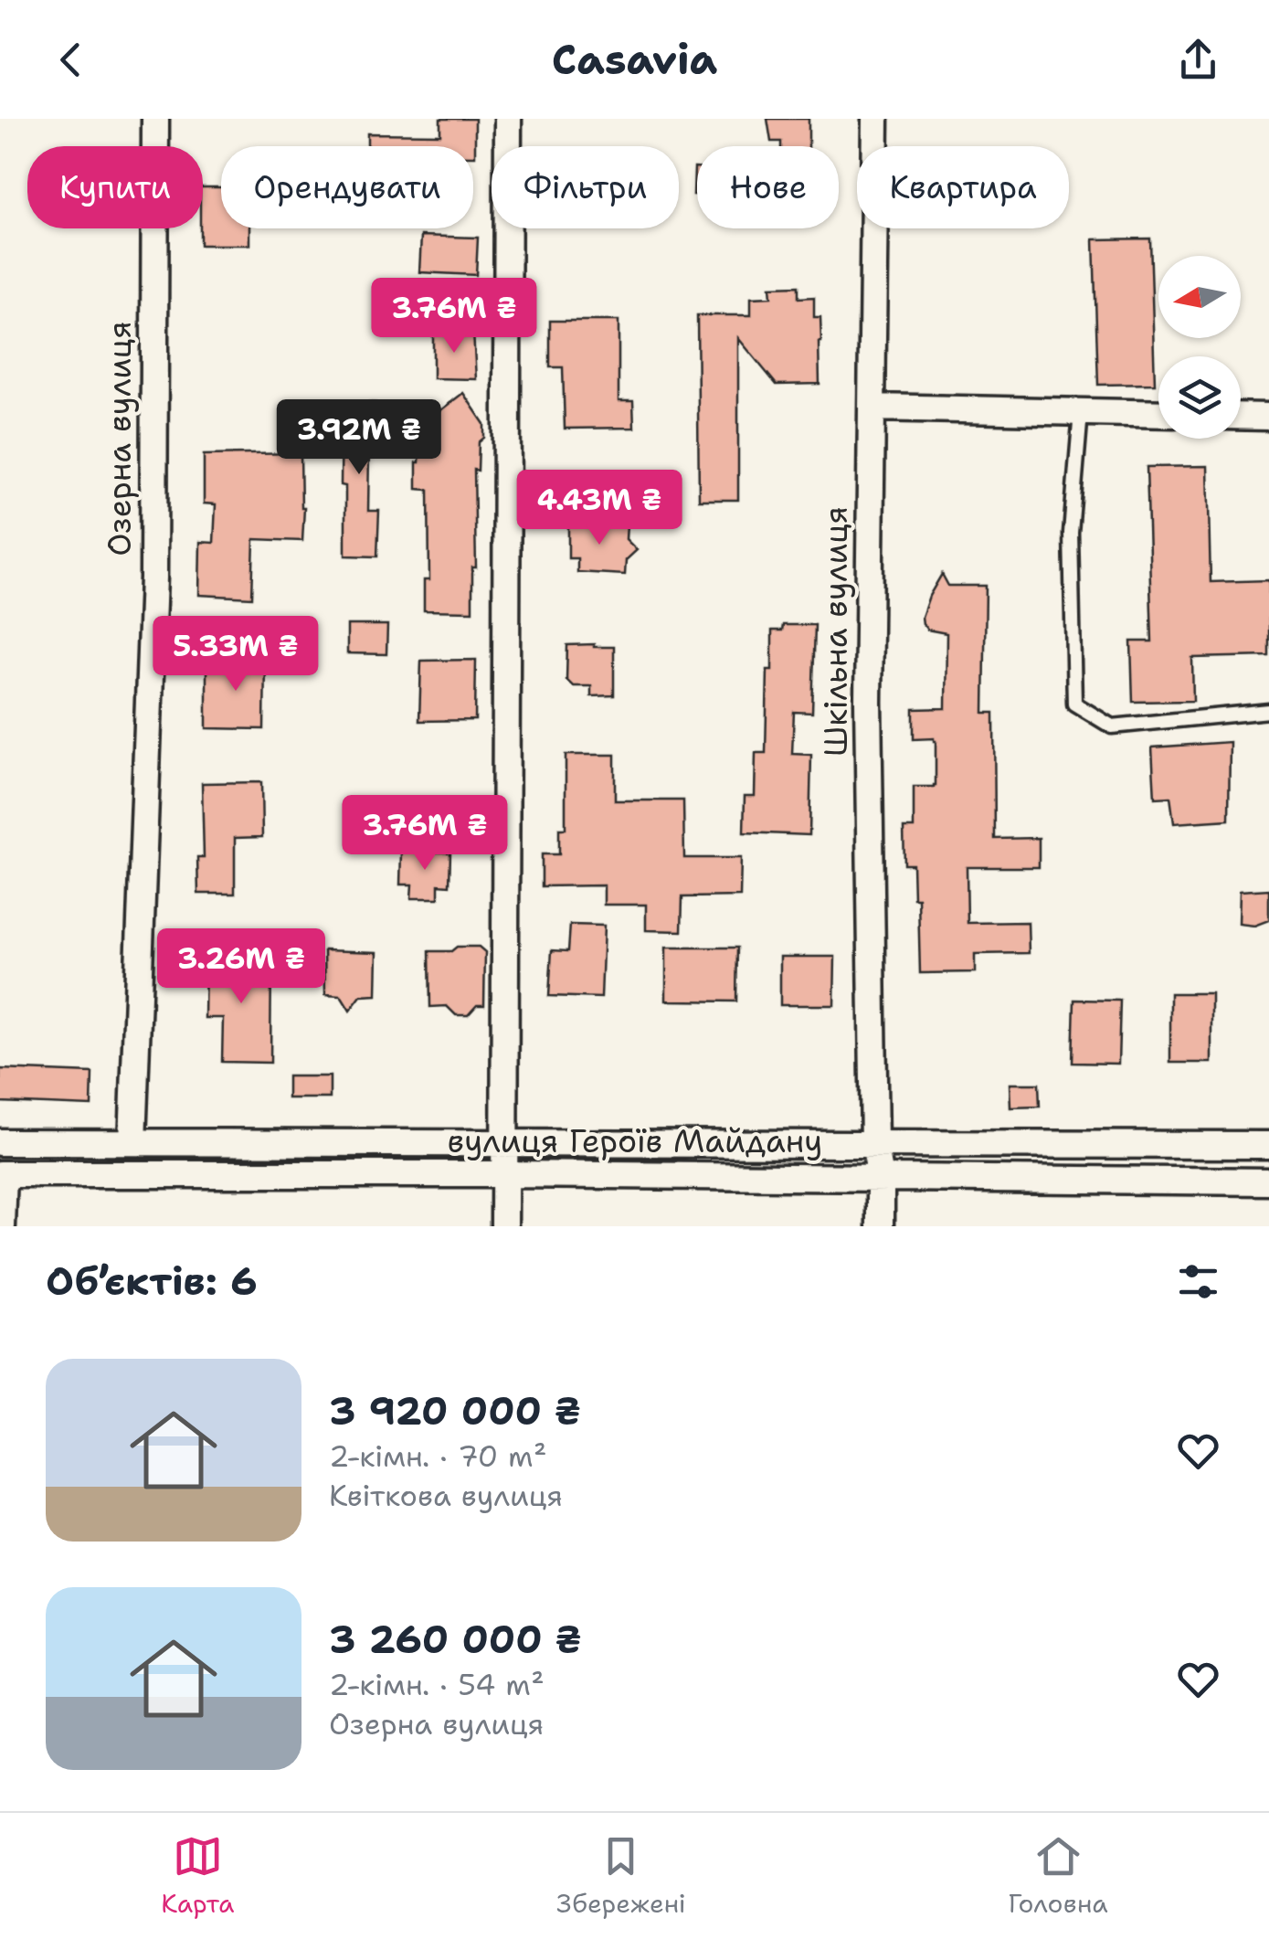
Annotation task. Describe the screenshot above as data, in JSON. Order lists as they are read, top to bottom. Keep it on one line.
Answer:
{"streets":{"street":["Озерна вулиця","Шкільна вулиця","вулиця Героїв Майдану"]},"crossings":[["Озерна вулиця","вулиця Героїв Майдану"],["Шкільна вулиця","вулиця Героїв Майдану"]],"north":"left","page":{"header":"Casavia","chip":["Купити","Орендувати","Фільтри","Нове","Квартира"],"price":["3.76M ₴","3.92M ₴","4.43M ₴","5.33M ₴","3.76M ₴","3.26M ₴"],"heading":"Об’єктів: 6","list":[{"name":"3 920 000 ₴","note":"2-кімн. · 70 m² · Квіткова вулиця"},{"name":"3 260 000 ₴","note":"2-кімн. · 54 m² · Озерна вулиця"}],"tabs":["Карта","Збережені","Головна"]}}
